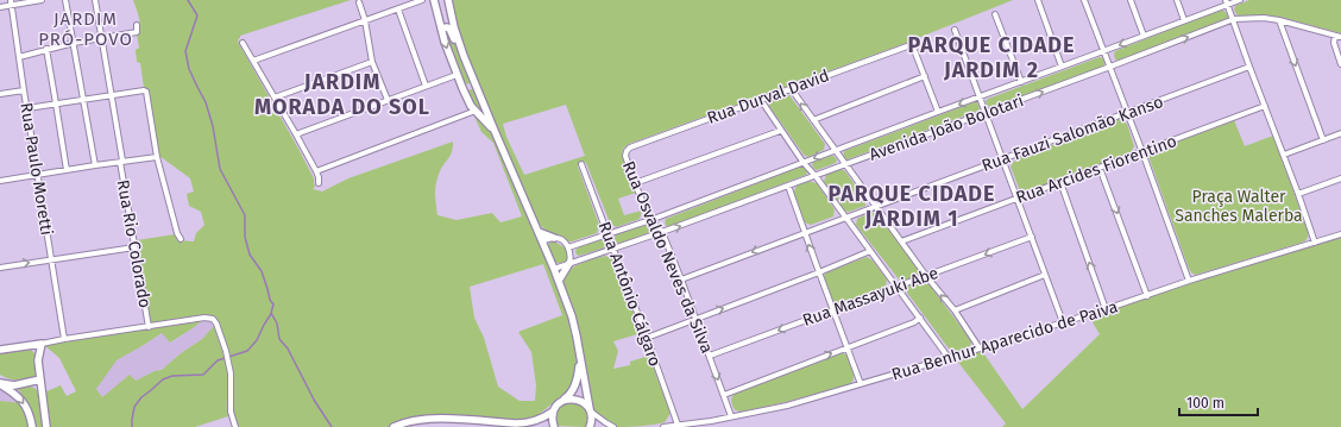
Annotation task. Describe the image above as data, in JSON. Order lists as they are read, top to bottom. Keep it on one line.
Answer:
{"streets":{"street":["Rua Durval David","Avenida João Bolotari","Rua Fauzi Salomão Kanso","Rua Paulo Moretti","Rua Arcides Fiorentino","Rua Rio Colorado","Rua Osvaldo Neves da Silva","Rua Antônio Cálgaro","Rua Massayuki Abe","Rua Benhur Aparecido de Paiva"]},"crossings":[["Rua Durval David","Rua Osvaldo Neves da Silva"],["Avenida João Bolotari","Rua Osvaldo Neves da Silva"],["Avenida João Bolotari","Rua Antônio Cálgaro"],["Rua Fauzi Salomão Kanso","Rua Osvaldo Neves da Silva"],["Rua Osvaldo Neves da Silva","Rua Massayuki Abe"],["Rua Osvaldo Neves da Silva","Rua Benhur Aparecido de Paiva"],["Rua Antônio Cálgaro","Rua Benhur Aparecido de Paiva"]],"districts":["JARDIM PRÓ-POVO","PARQUE CIDADE JARDIM 2","JARDIM MORADA DO SOL","PARQUE CIDADE JARDIM 1"],"parks":["Praça Walter Sanches Malerba"],"scale_bar":"100 m"}
